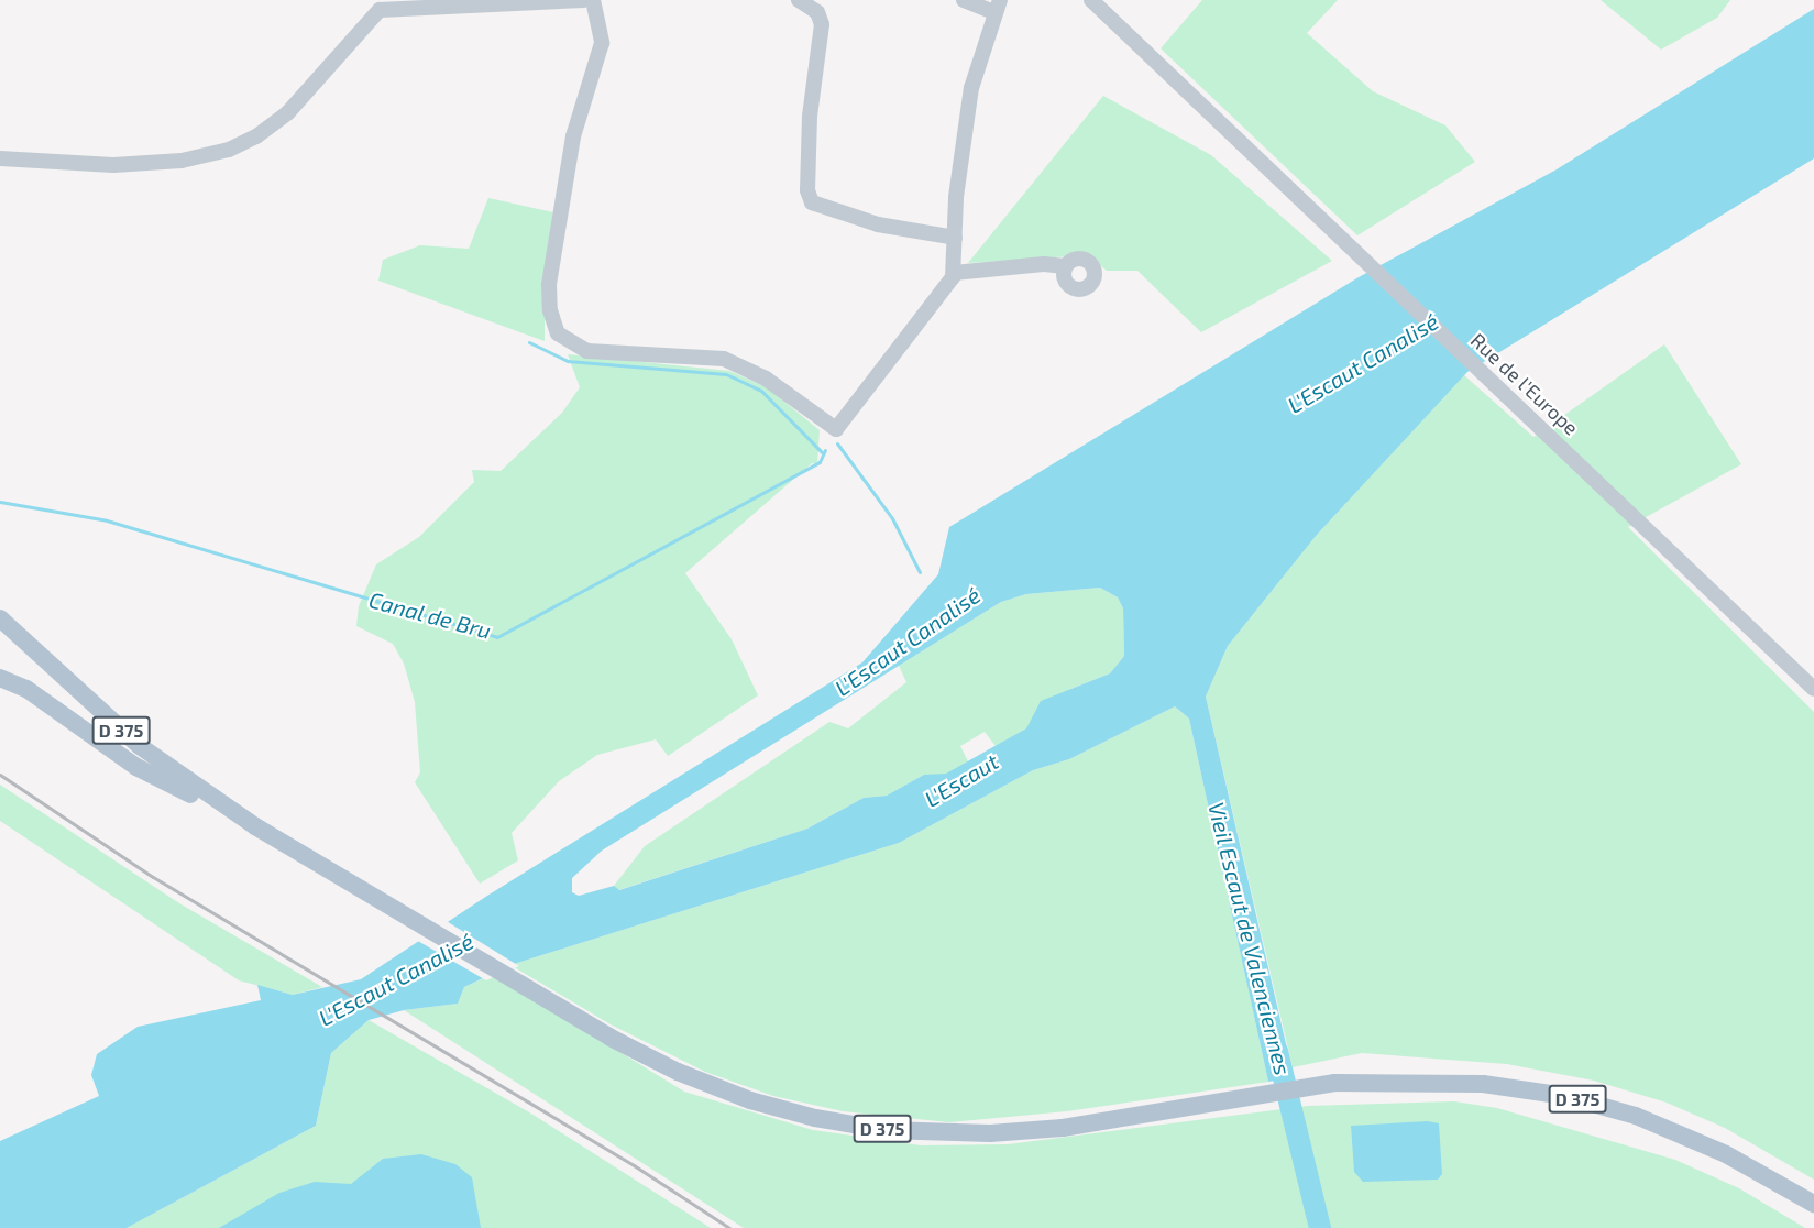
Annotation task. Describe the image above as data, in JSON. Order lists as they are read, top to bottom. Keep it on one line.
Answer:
{"streets":{"main road":["D 375"],"street":["Rue de l'Europe"]},"water":["L'Escaut Canalisé","Canal de Bru","L'Escaut","Vieil Escaut de Valenciennes"]}
